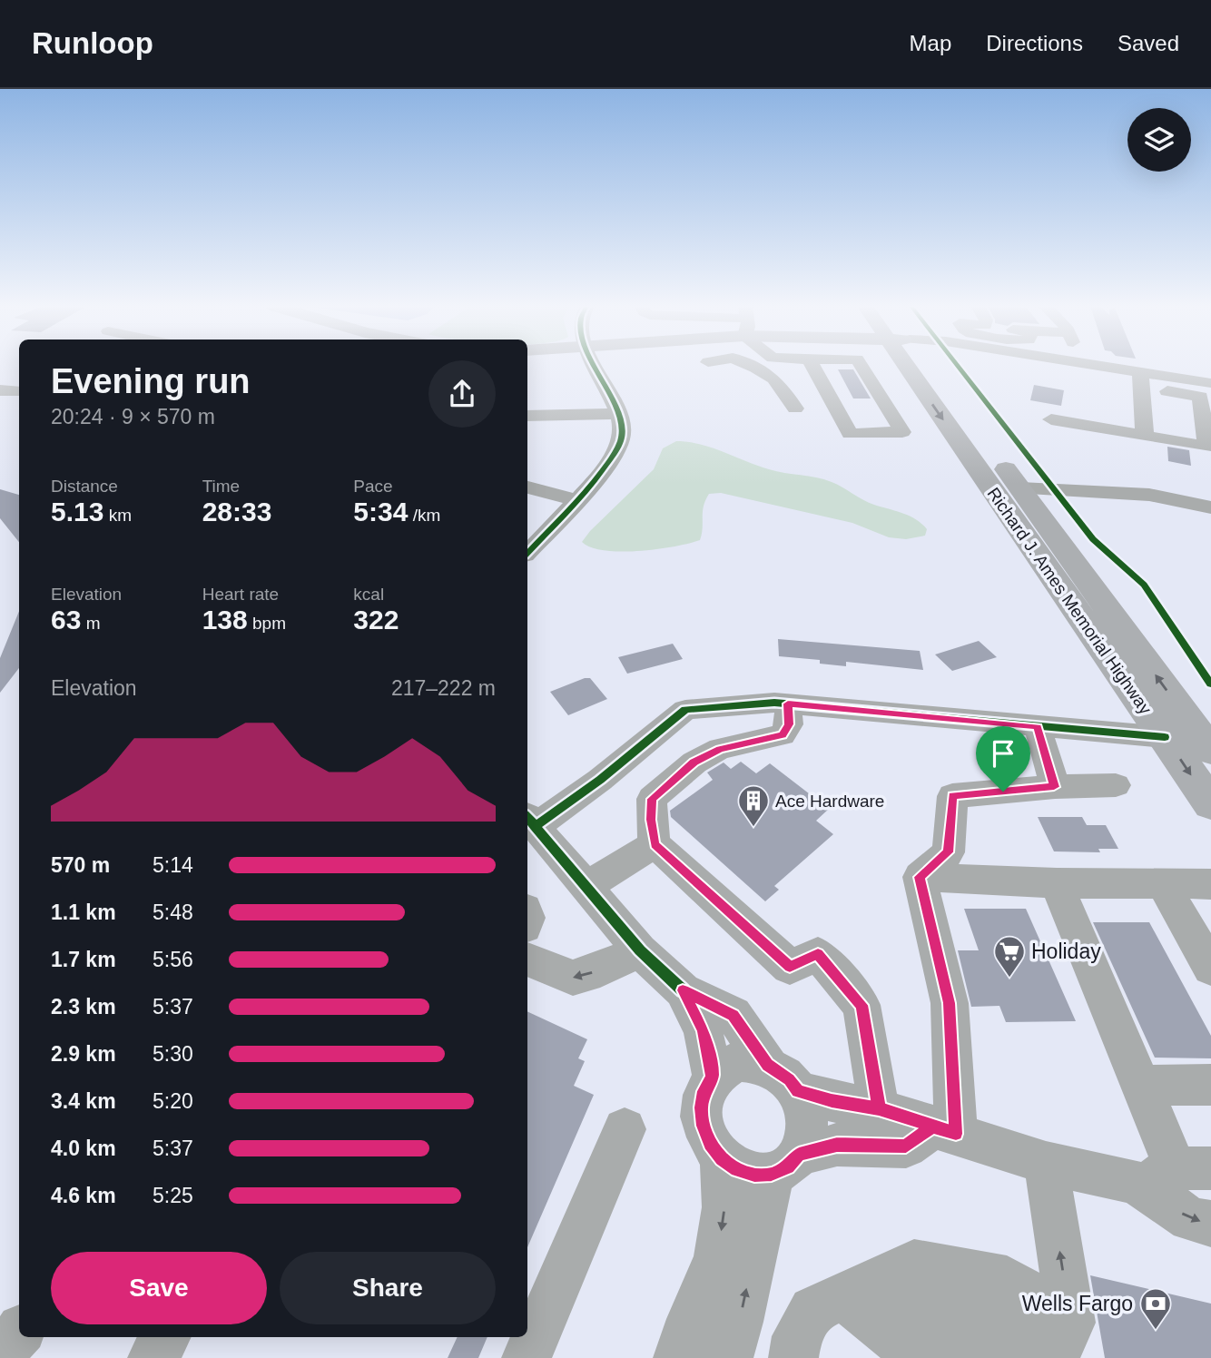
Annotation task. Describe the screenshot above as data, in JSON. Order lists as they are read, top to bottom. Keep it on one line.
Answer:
{"streets":{"main road":["Richard J. Ames Memorial Highway"]},"places":{"building":["Ace Hardware"],"supermarket":["Holiday"],"bank":["Wells Fargo"]},"page":{"header":"Runloop","nav":["Map","Directions","Saved"],"heading":["Evening run","20:24 · 9 × 570 m"],"stats":[["Distance","5.13 km"],["Time","28:33"],["Pace","5:34 /km"],["Elevation","63 m"],["Heart rate","138 bpm"],["kcal","322"]],"chart":["Elevation","217–222 m"],"list":[{"name":"570 m","note":"5:14"},{"name":"1.1 km","note":"5:48"},{"name":"1.7 km","note":"5:56"},{"name":"2.3 km","note":"5:37"},{"name":"2.9 km","note":"5:30"},{"name":"3.4 km","note":"5:20"},{"name":"4.0 km","note":"5:37"},{"name":"4.6 km","note":"5:25"}],"buttons":["Save","Share"]}}
